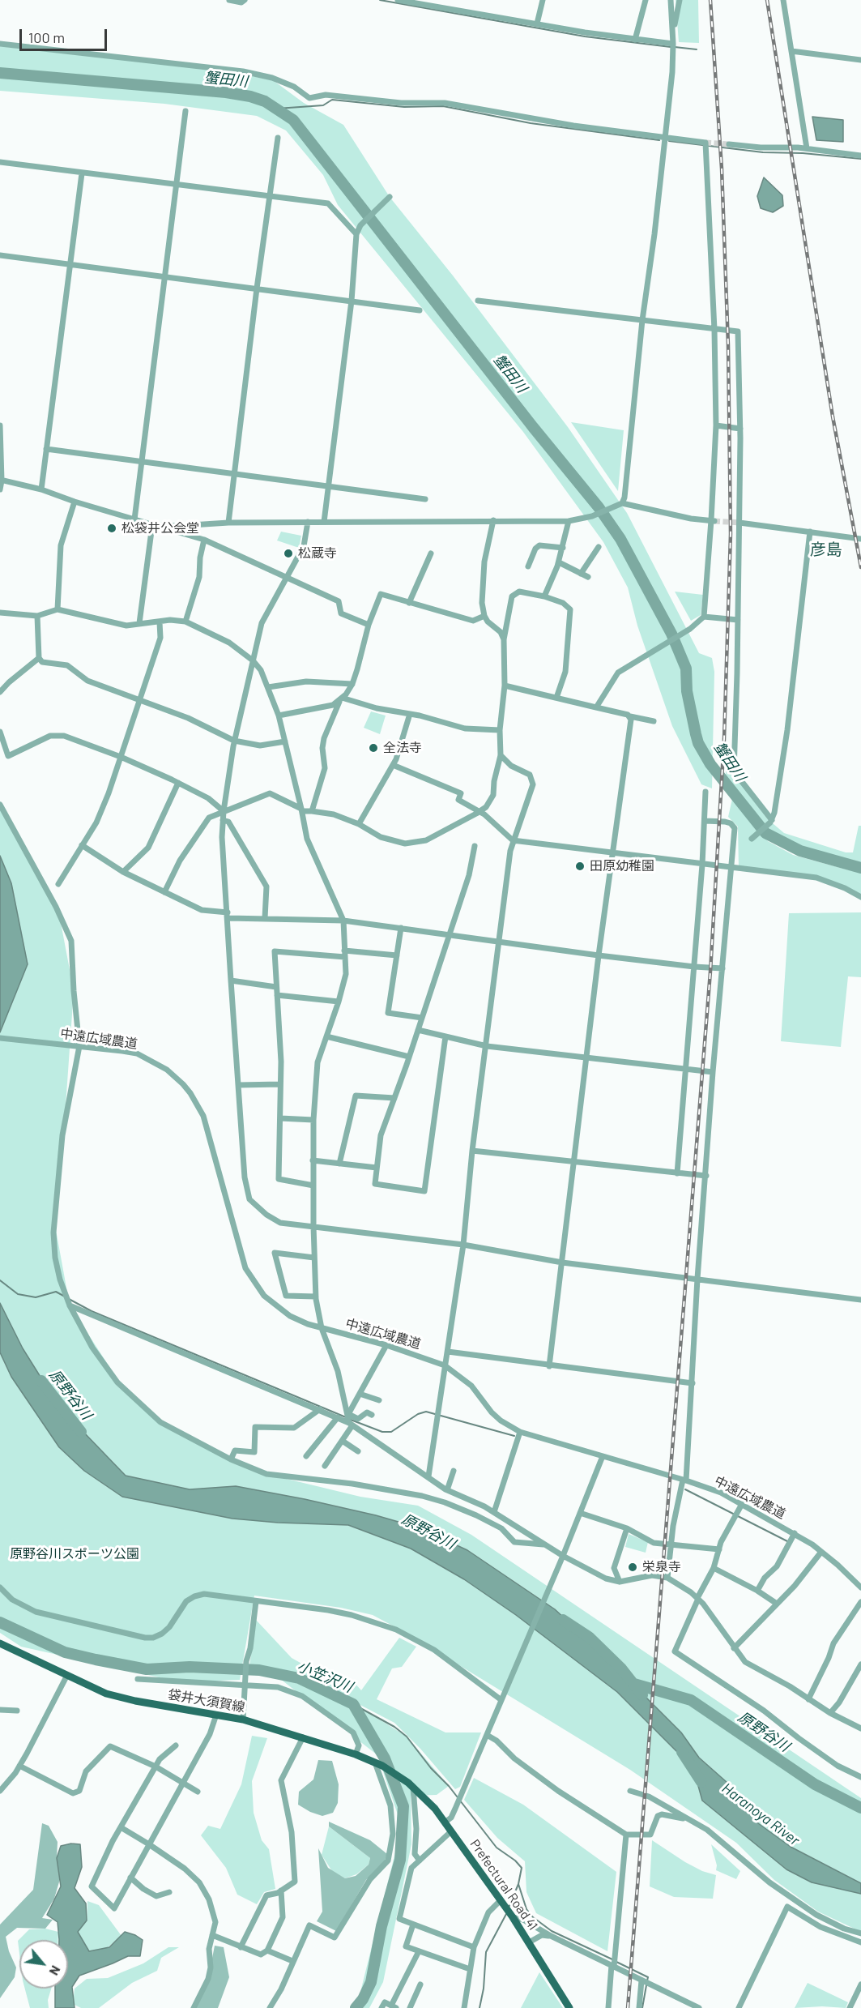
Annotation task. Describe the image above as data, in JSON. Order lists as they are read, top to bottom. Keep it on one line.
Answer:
{"streets":{"main road":["袋井大須賀線","Prefectural Road 41"],"street":["中遠広域農道"]},"crossings":[["袋井大須賀線","Prefectural Road 41"]],"districts":["彦島"],"water":["蟹田川","原野谷川","小笠沢川","Haranoya River"],"parks":["原野谷川スポーツ公園"],"places":["松袋井公会堂","松蔵寺","全法寺","田原幼稚園","栄泉寺"],"scale_bar":"100 m","north":"bottom right"}
